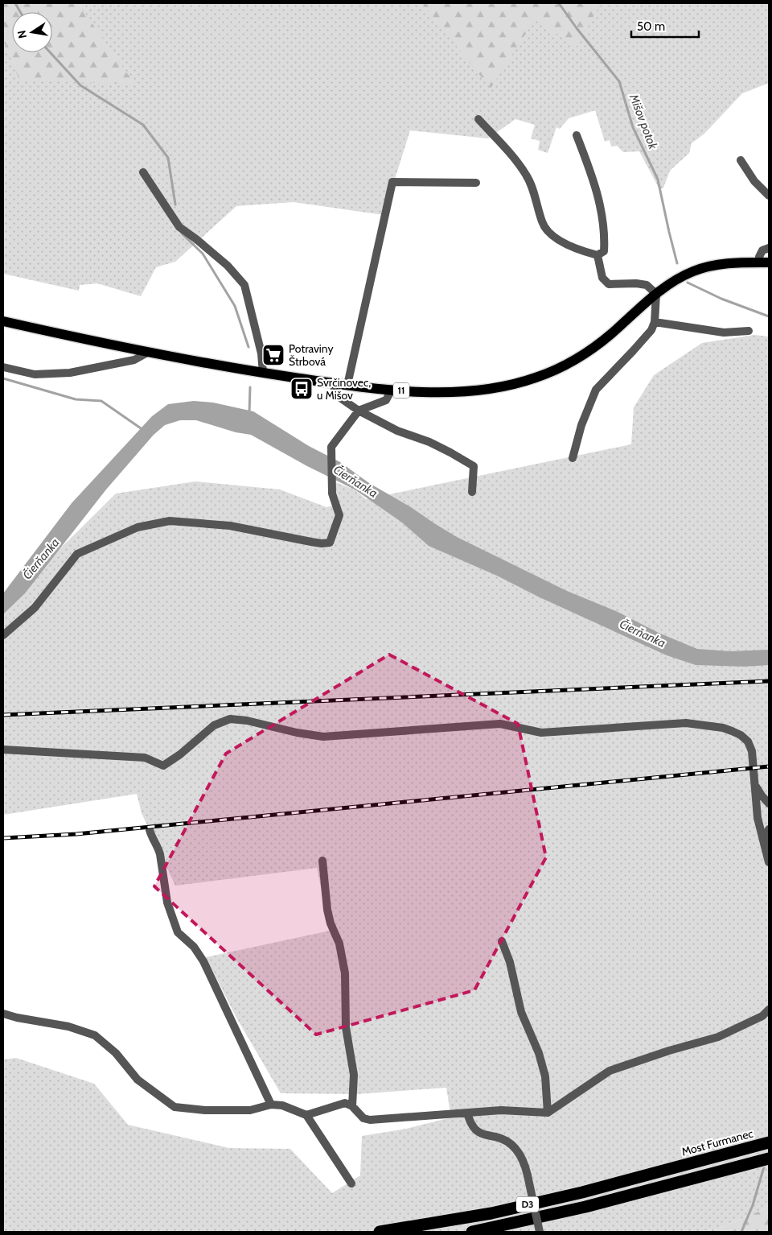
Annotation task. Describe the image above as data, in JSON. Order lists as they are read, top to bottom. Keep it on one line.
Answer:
{"streets":{"highway":["Most Furmanec","D3"],"main road":["11"]},"water":["Mišov potok","Čierňanka"],"places":{"supermarket":["Potraviny Štrbová"],"bus stop":["Svrčinovec, u Mišov"]},"scale_bar":"50 m","north":"left"}
